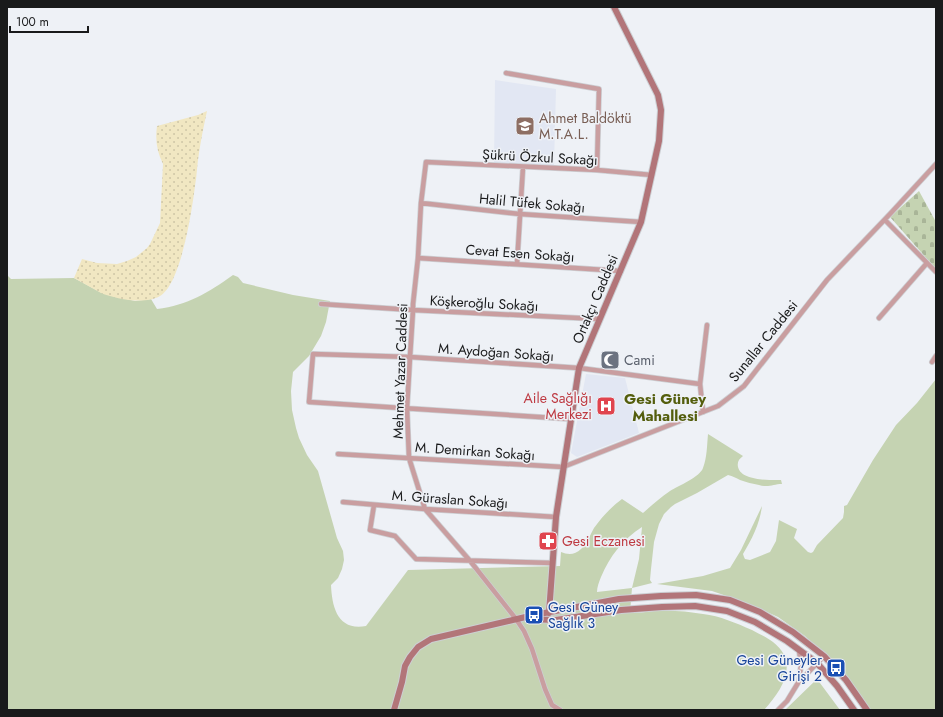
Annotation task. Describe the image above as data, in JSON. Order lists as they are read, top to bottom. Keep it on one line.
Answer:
{"streets":{"street":["Şükrü Özkul Sokağı","Halil Tüfek Sokağı","Cevat Esen Sokağı","Ortakçı Caddesi","Köşkeroğlu Sokağı","Sunallar Caddesi","M. Aydoğan Sokağı","Mehmet Yazar Caddesi","M. Demirkan Sokağı","M. Güraslan Sokağı"]},"crossings":[["Şükrü Özkul Sokağı","Ortakçı Caddesi"],["Şükrü Özkul Sokağı","Mehmet Yazar Caddesi"],["Halil Tüfek Sokağı","Ortakçı Caddesi"],["Halil Tüfek Sokağı","Mehmet Yazar Caddesi"],["Cevat Esen Sokağı","Ortakçı Caddesi"],["Cevat Esen Sokağı","Mehmet Yazar Caddesi"],["Ortakçı Caddesi","Köşkeroğlu Sokağı"],["Ortakçı Caddesi","Sunallar Caddesi"],["Ortakçı Caddesi","M. Aydoğan Sokağı"],["Ortakçı Caddesi","M. Demirkan Sokağı"],["Ortakçı Caddesi","M. Güraslan Sokağı"],["Köşkeroğlu Sokağı","Mehmet Yazar Caddesi"],["Sunallar Caddesi","M. Demirkan Sokağı"],["M. Aydoğan Sokağı","Mehmet Yazar Caddesi"],["Mehmet Yazar Caddesi","M. Demirkan Sokağı"],["Mehmet Yazar Caddesi","M. Güraslan Sokağı"]],"districts":["Gesi Güney Mahallesi"],"places":{"school or university":["Ahmet Baldöktü M.T.A.L."],"mosque":["Cami"],"hospital":["Aile Sağlığı Merkezi"],"pharmacy":["Gesi Eczanesi"],"bus stop":["Gesi Güney Sağlık 3","Gesi Güneyler Girişi 2"]},"scale_bar":"100 m"}
